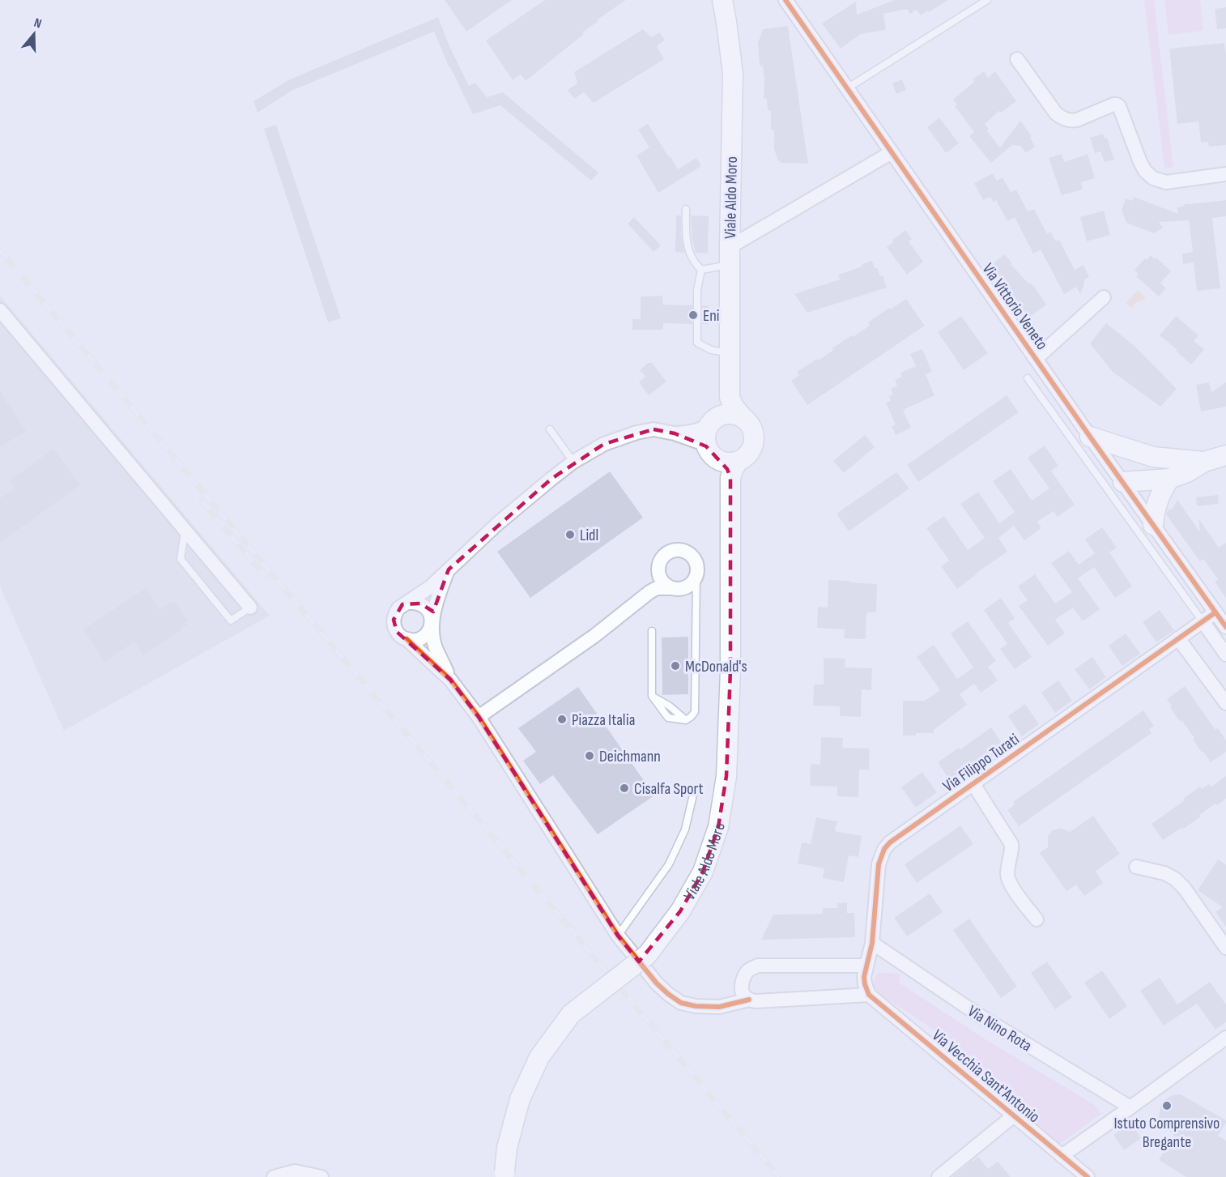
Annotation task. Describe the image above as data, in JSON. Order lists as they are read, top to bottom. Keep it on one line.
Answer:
{"streets":{"main road":["Viale Aldo Moro"],"street":["Via Vittorio Veneto","Via Filippo Turati","Via Nino Rota","Via Vecchia Sant'Antonio"]},"crossings":[["Via Vittorio Veneto","Via Filippo Turati"],["Via Filippo Turati","Via Nino Rota"],["Via Filippo Turati","Via Vecchia Sant'Antonio"]],"places":["Eni","Lidl","McDonald's","Piazza Italia","Deichmann","Cisalfa Sport","Istuto Comprensivo Bregante"],"north":"top"}
